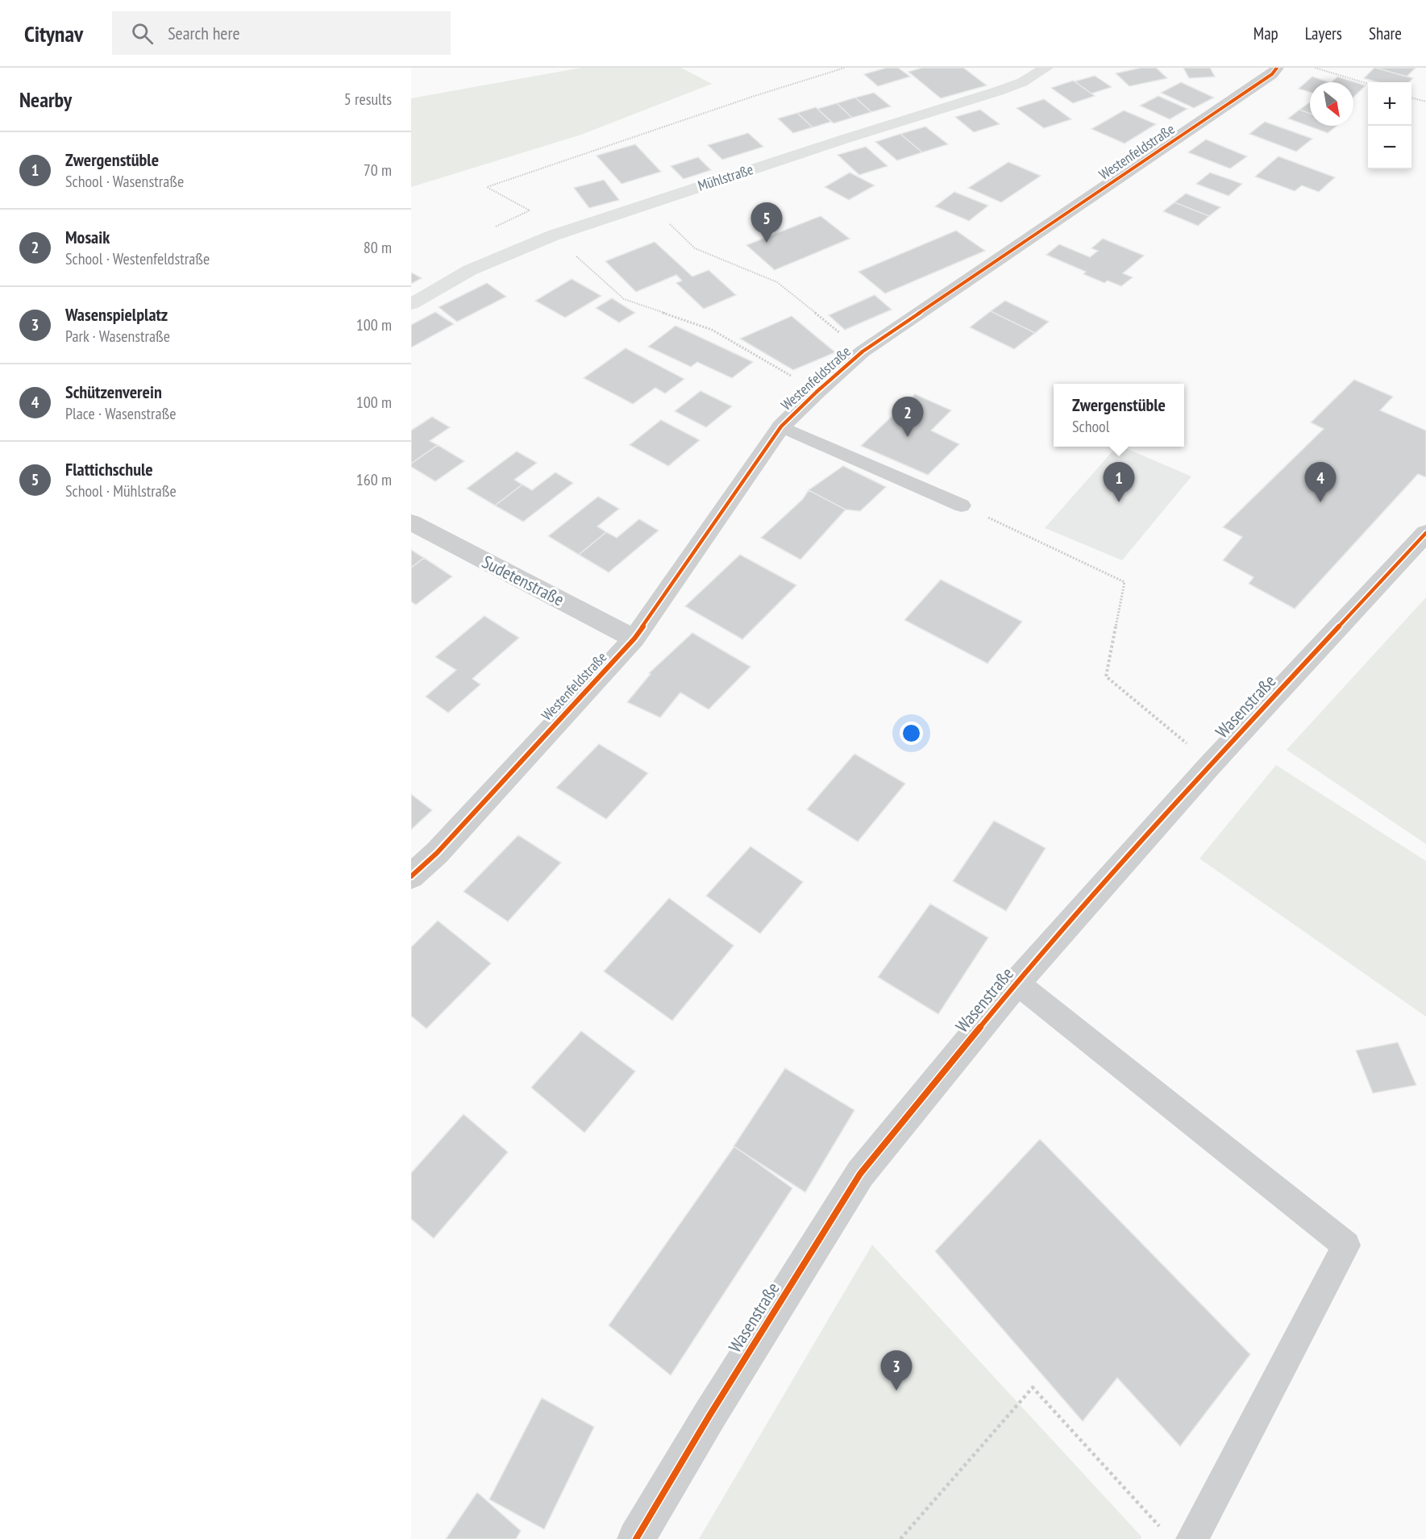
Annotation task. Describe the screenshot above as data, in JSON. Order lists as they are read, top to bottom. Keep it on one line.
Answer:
{"streets":{"main road":["Mühlstraße"],"street":["Westenfeldstraße","Sudetenstraße","Wasenstraße"]},"crossings":[["Westenfeldstraße","Sudetenstraße"]],"north":"bottom right","page":{"header":"Citynav","search":"Search here","nav":["Map","Layers","Share"],"heading":["Nearby","5 results"],"map_buttons":["+","−"],"list":[{"mark":"1","name":"Zwergenstüble","note":"School · Wasenstraße","value":"70 m"},{"mark":"2","name":"Mosaik","note":"School · Westenfeldstraße","value":"80 m"},{"mark":"3","name":"Wasenspielplatz","note":"Park · Wasenstraße","value":"100 m"},{"mark":"4","name":"Schützenverein","note":"Place · Wasenstraße","value":"100 m"},{"mark":"5","name":"Flattichschule","note":"School · Mühlstraße","value":"160 m"}],"pins":["5","2","1","4","3"],"popup":["Zwergenstüble","School"]}}
